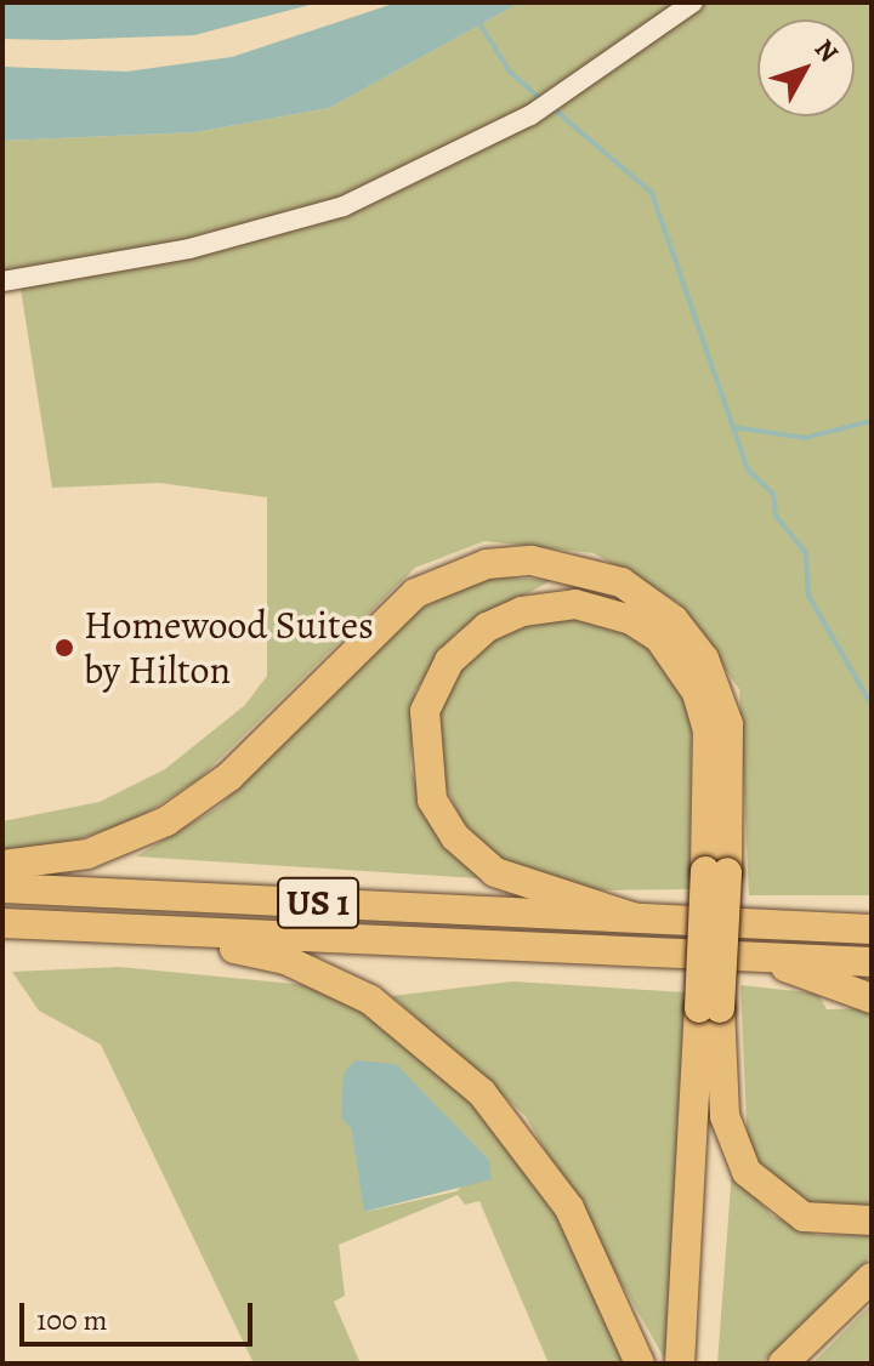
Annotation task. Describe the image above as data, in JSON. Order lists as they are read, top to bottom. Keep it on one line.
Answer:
{"streets":{"highway":["US 1"]},"places":["Homewood Suites by Hilton"],"scale_bar":"100 m","north":"top right"}
